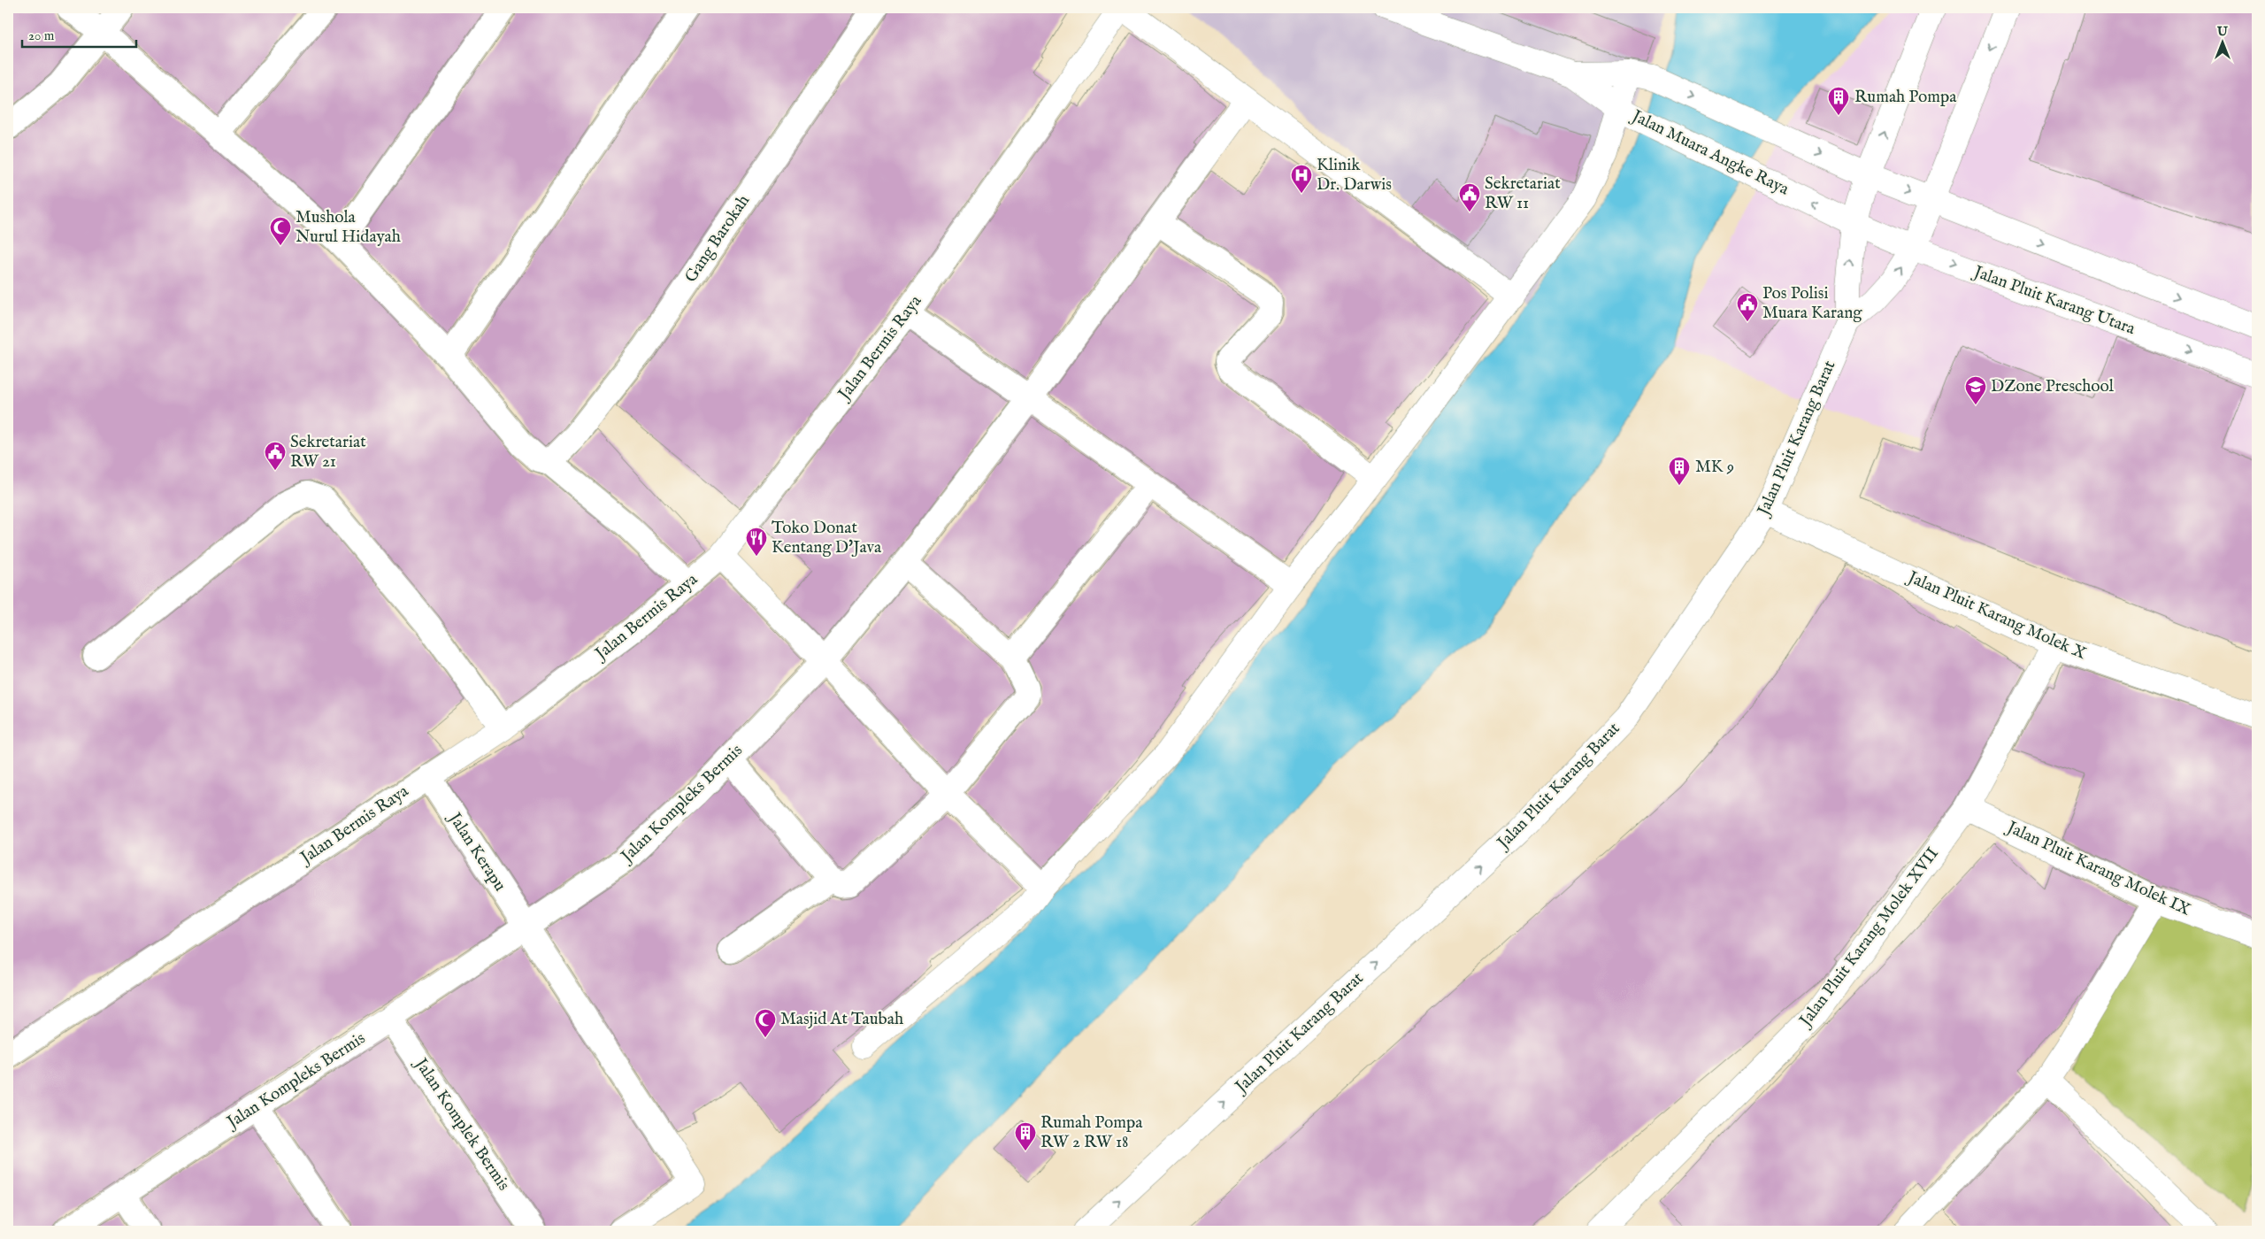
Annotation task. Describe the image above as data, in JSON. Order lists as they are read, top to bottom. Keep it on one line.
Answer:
{"streets":{"street":["Jalan Muara Angke Raya","Gang Barokah","Jalan Pluit Karang Utara","Jalan Bermis Raya","Jalan Pluit Karang Barat","Jalan Pluit Karang Molek X","Jalan Kompleks Bermis","Jalan Kerapu","Jalan Pluit Karang Molek IX","Jalan Pluit Karang Molek XVII","Jalan Komplek Bermis"]},"crossings":[["Jalan Muara Angke Raya","Jalan Pluit Karang Utara"],["Jalan Muara Angke Raya","Jalan Pluit Karang Barat"],["Jalan Pluit Karang Utara","Jalan Pluit Karang Barat"],["Jalan Bermis Raya","Jalan Kerapu"],["Jalan Pluit Karang Barat","Jalan Pluit Karang Molek X"],["Jalan Pluit Karang Molek X","Jalan Pluit Karang Molek XVII"],["Jalan Kompleks Bermis","Jalan Kerapu"],["Jalan Kompleks Bermis","Jalan Komplek Bermis"],["Jalan Pluit Karang Molek IX","Jalan Pluit Karang Molek XVII"]],"one_way":["Jalan Pluit Karang Barat"],"places":{"building":["Rumah Pompa","MK 9","Rumah Pompa RW 2 RW 18"],"hospital":["Klinik Dr. Darwis"],"public building":["Sekretariat RW 11","Pos Polisi Muara Karang","Sekretariat RW 21"],"mosque":["Mushola Nurul Hidayah","Masjid At Taubah"],"school or university":["DZone Preschool"],"restaurant":["Toko Donat Kentang D'Java"]},"scale_bar":"20 m","north":"top"}
